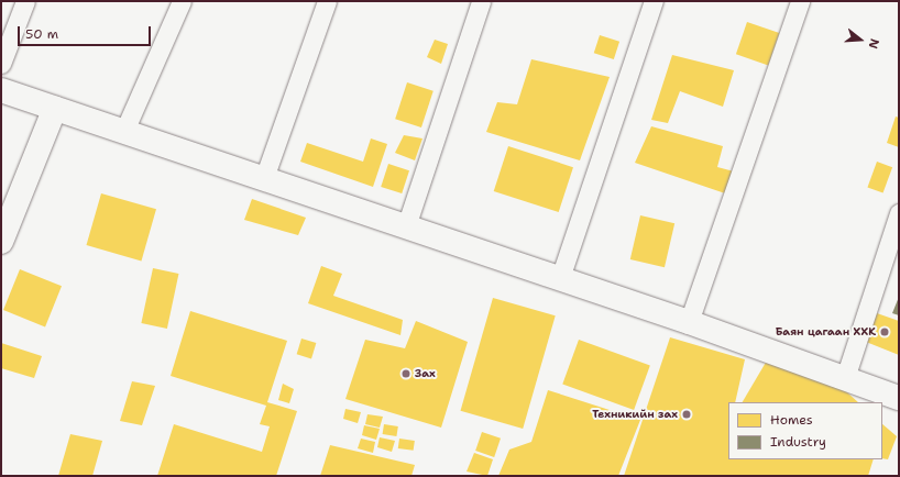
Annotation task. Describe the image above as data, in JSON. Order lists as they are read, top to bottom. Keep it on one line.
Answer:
{"places":["Баян цагаан ХХК","Зах","Техникийн зах"],"legend":["Homes","Industry"],"scale_bar":"50 m","north":"right"}
